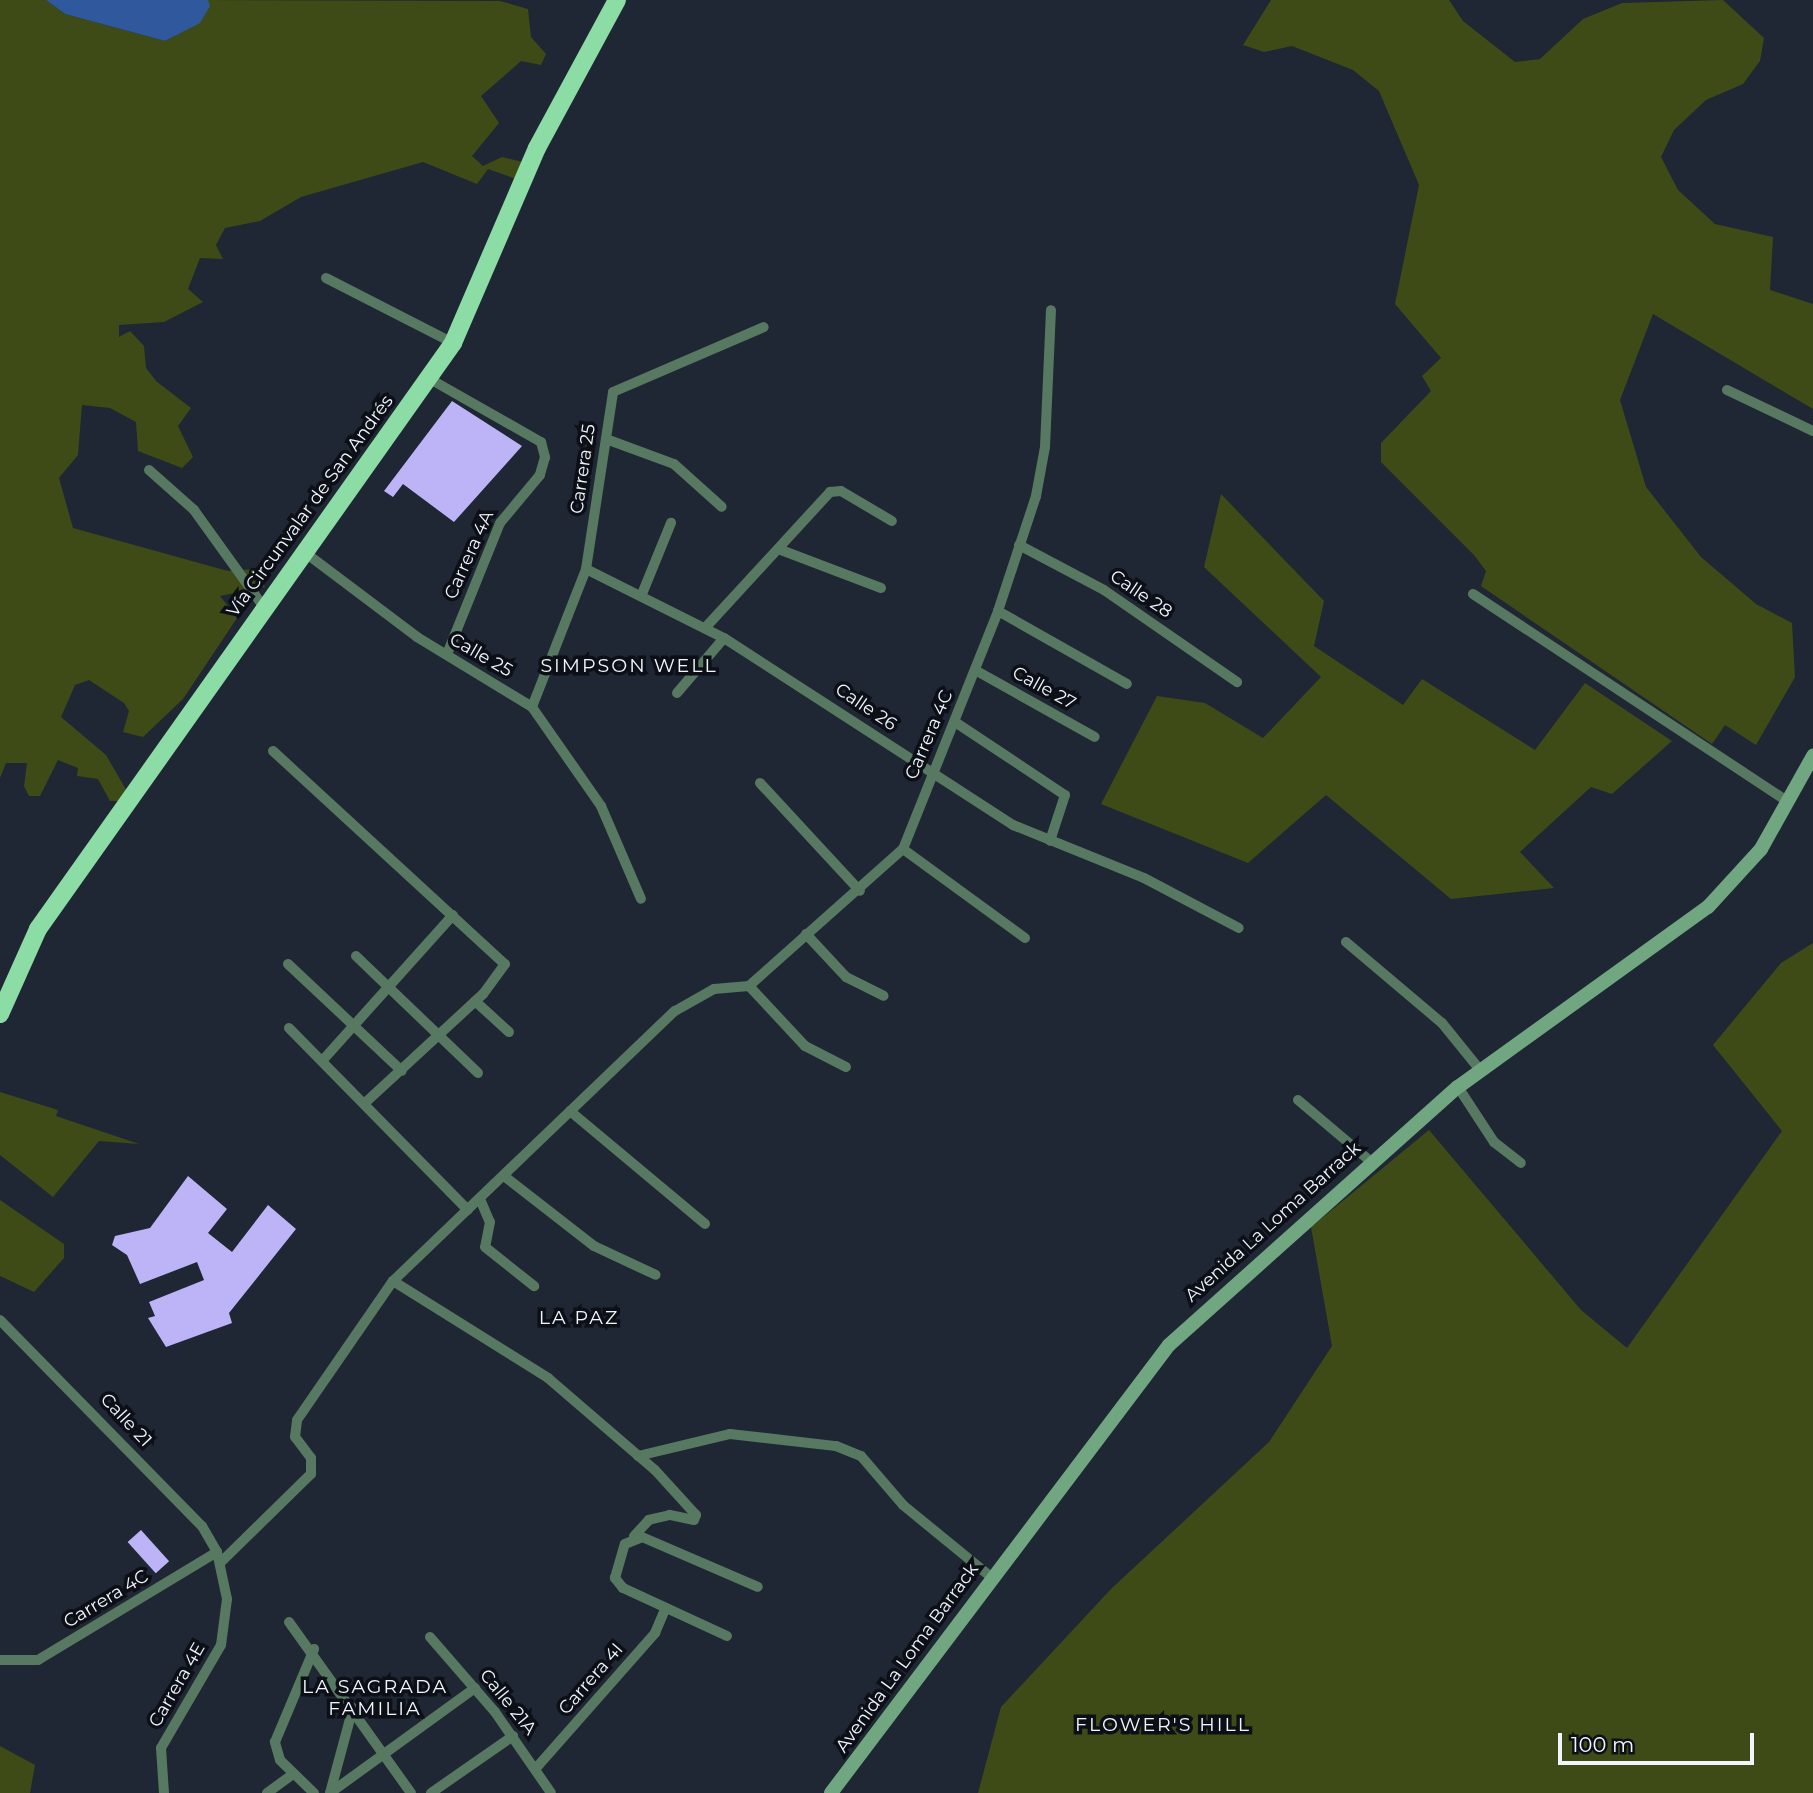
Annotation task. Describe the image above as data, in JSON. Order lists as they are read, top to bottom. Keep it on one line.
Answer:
{"streets":{"highway":["Vía Circunvalar de San Andrés"],"main road":["Avenida La Loma Barrack"],"street":["Carrera 25","Carrera 4A","Calle 28","Calle 25","Calle 27","Calle 26","Carrera 4C","Calle 21","Carrera 4I","Carrera 4E","Calle 21A"]},"crossings":[["Carrera 25","Calle 25"],["Carrera 25","Calle 26"],["Vía Circunvalar de San Andrés","Carrera 4A"],["Vía Circunvalar de San Andrés","Calle 25"],["Carrera 4A","Calle 25"],["Calle 28","Carrera 4C"],["Calle 27","Carrera 4C"],["Calle 26","Carrera 4C"],["Carrera 4C","Calle 21"],["Carrera 4C","Carrera 4E"],["Calle 21","Carrera 4E"],["Carrera 4I","Calle 21A"]],"districts":["SIMPSON WELL","LA PAZ","LA SAGRADA FAMILIA","FLOWER'S HILL"],"scale_bar":"100 m"}
